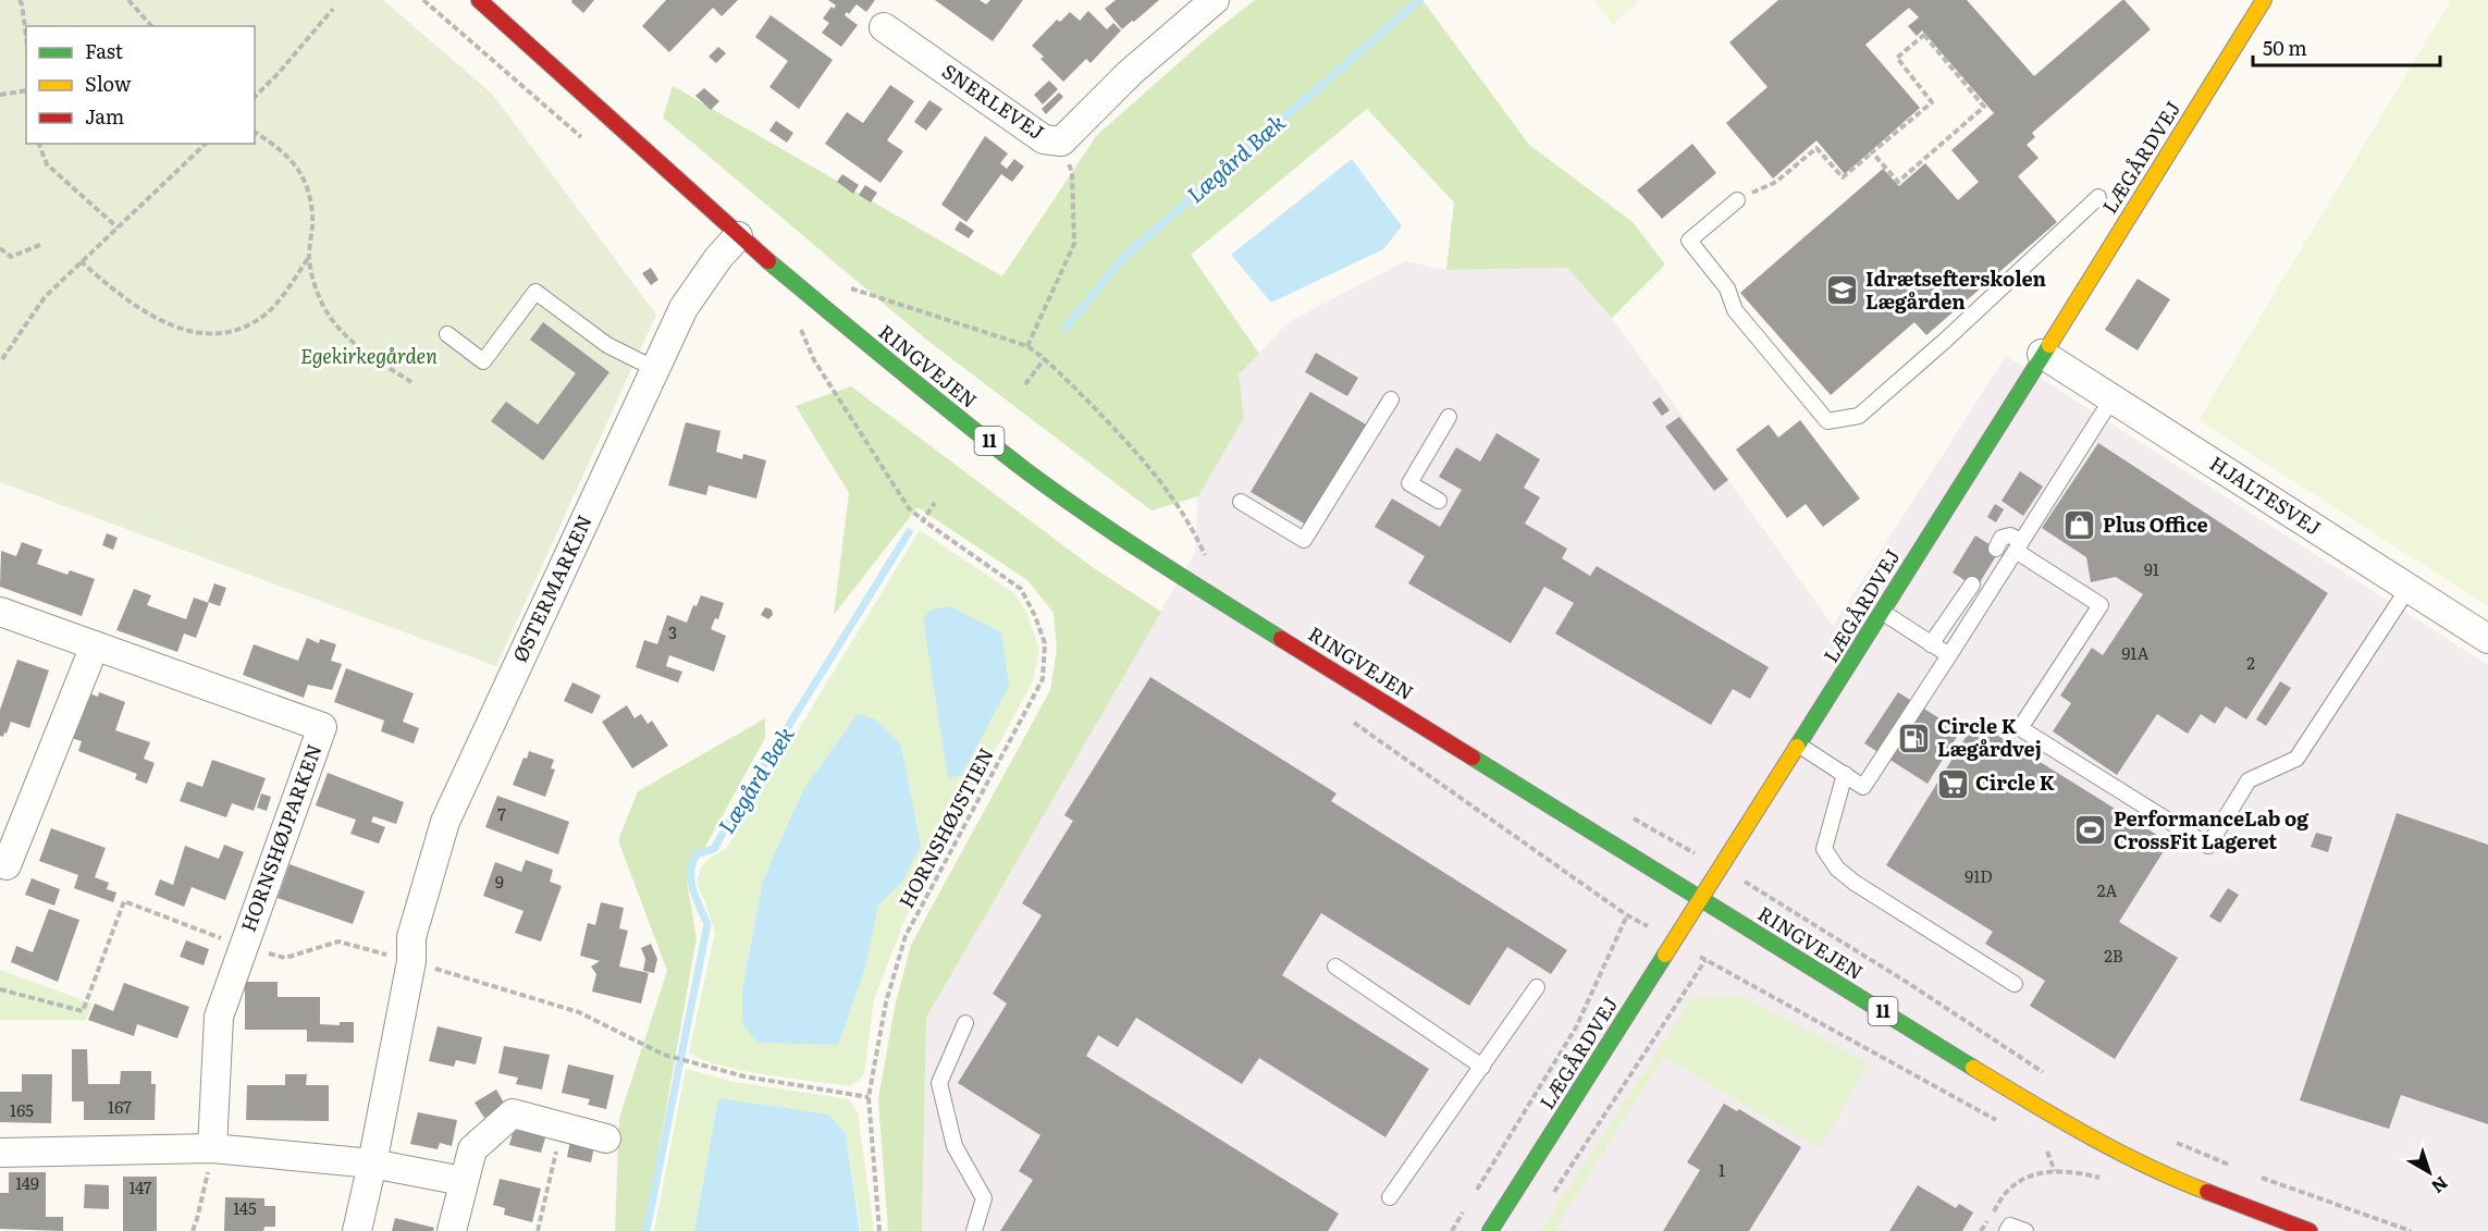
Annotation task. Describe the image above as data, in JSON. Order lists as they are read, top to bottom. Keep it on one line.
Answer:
{"streets":{"main road":["LÆGÅRDVEJ","RINGVEJEN","11"],"street":["SNERLEVEJ","HJALTESVEJ","ØSTERMARKEN","HORNSHØJPARKEN"],"path":["HORNSHØJSTIEN"]},"crossings":[["LÆGÅRDVEJ","RINGVEJEN"],["LÆGÅRDVEJ","HJALTESVEJ"],["RINGVEJEN","ØSTERMARKEN"]],"water":["Lægård Bæk"],"parks":["Egekirkegården"],"places":{"school or university":["Idrætsefterskolen Lægården"],"shop":["Plus Office"],"fuel station":["Circle K Lægårdvej"],"supermarket":["Circle K"],"sports":["PerformanceLab og CrossFit Lageret"]},"house_numbers":["91","3","91A","2","7","91D","9","2A","2B","167","165","1","149","147","145"],"legend":["Fast","Slow","Jam"],"scale_bar":"50 m","north":"bottom right"}
